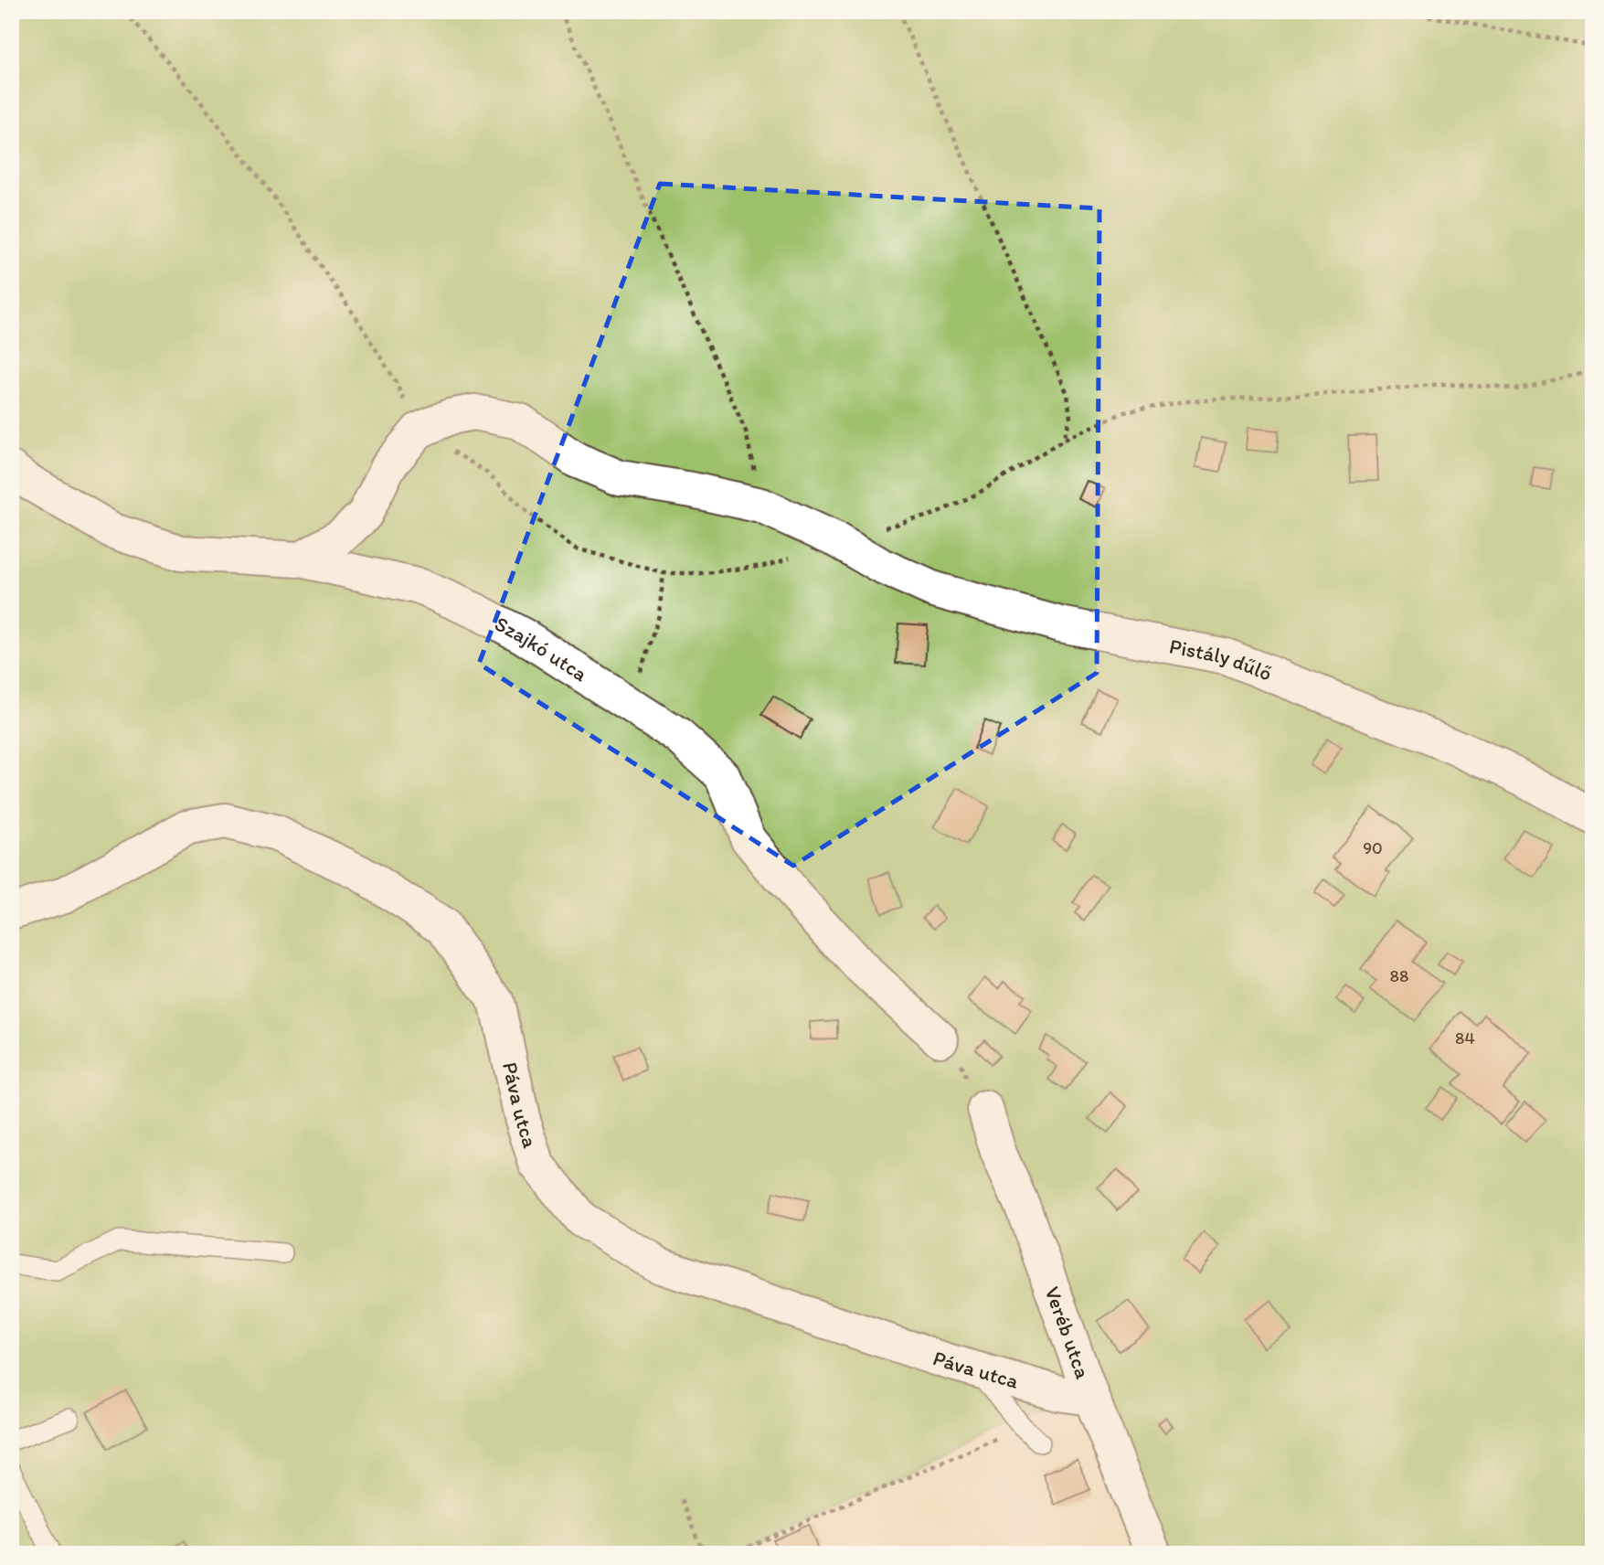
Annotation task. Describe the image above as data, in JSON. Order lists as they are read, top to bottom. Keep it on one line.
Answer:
{"streets":{"street":["Szajkó utca","Pistály dűlő","Páva utca","Veréb utca"]},"crossings":[["Páva utca","Veréb utca"]],"house_numbers":["90","88","84"]}
